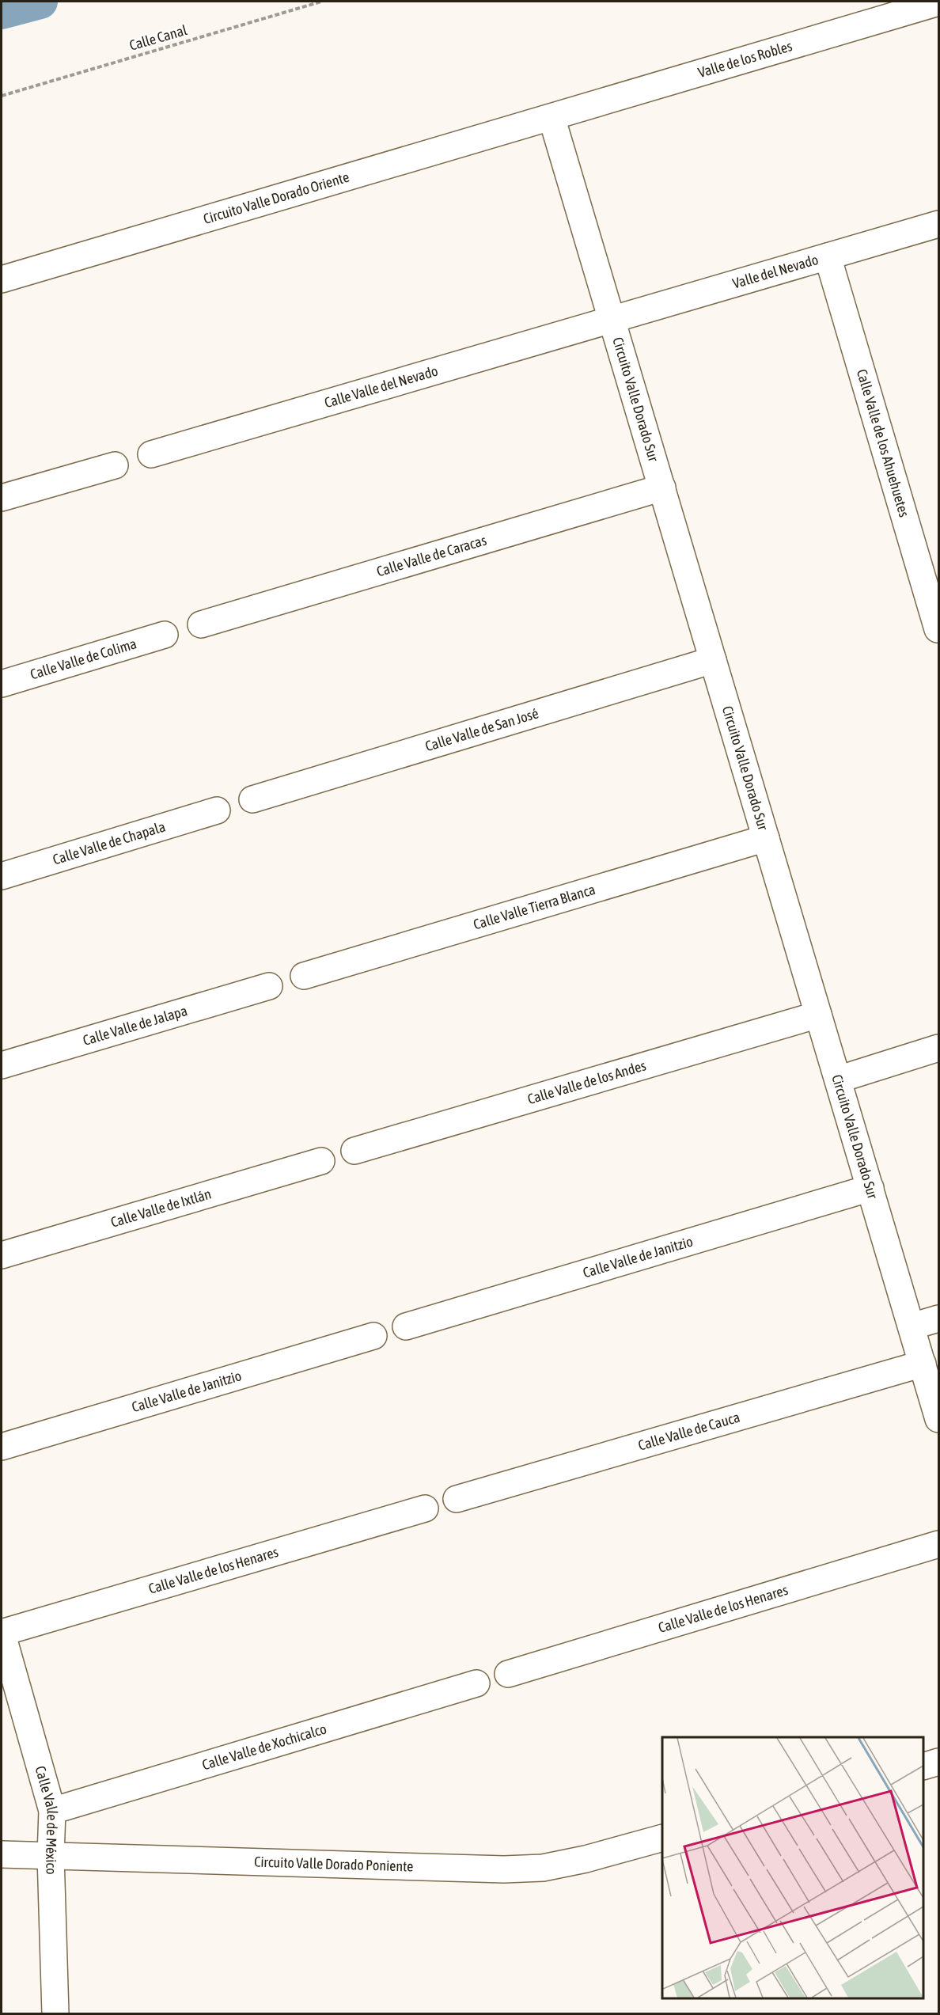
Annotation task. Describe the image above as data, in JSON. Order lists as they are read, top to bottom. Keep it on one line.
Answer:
{"streets":{"street":["Valle de los Robles","Circuito Valle Dorado Oriente","Valle del Nevado","Calle Valle del Nevado","Circuito Valle Dorado Sur","Calle Valle de los Ahuehuetes","Calle Valle de Caracas","Calle Valle de Colima","Calle Valle de San José","Calle Valle de Chapala","Calle Valle Tierra Blanca","Calle Valle de Jalapa","Calle Valle de los Andes","Calle Valle de Ixtlán","Calle Valle de Janitzio","Calle Valle de Cauca","Calle Valle de los Henares","Calle Valle de Xochicalco","Calle Valle de México","Circuito Valle Dorado Poniente"],"path":["Calle Canal"]},"crossings":[["Valle de los Robles","Circuito Valle Dorado Oriente"],["Valle de los Robles","Circuito Valle Dorado Sur"],["Circuito Valle Dorado Oriente","Circuito Valle Dorado Sur"],["Valle del Nevado","Calle Valle del Nevado"],["Valle del Nevado","Circuito Valle Dorado Sur"],["Valle del Nevado","Calle Valle de los Ahuehuetes"],["Calle Valle del Nevado","Circuito Valle Dorado Sur"],["Circuito Valle Dorado Sur","Calle Valle de Caracas"],["Circuito Valle Dorado Sur","Calle Valle de San José"],["Circuito Valle Dorado Sur","Calle Valle Tierra Blanca"],["Circuito Valle Dorado Sur","Calle Valle de los Andes"],["Circuito Valle Dorado Sur","Calle Valle de Janitzio"],["Circuito Valle Dorado Sur","Calle Valle de Cauca"],["Calle Valle de los Henares","Calle Valle de México"],["Calle Valle de Xochicalco","Calle Valle de México"],["Calle Valle de México","Circuito Valle Dorado Poniente"]]}
